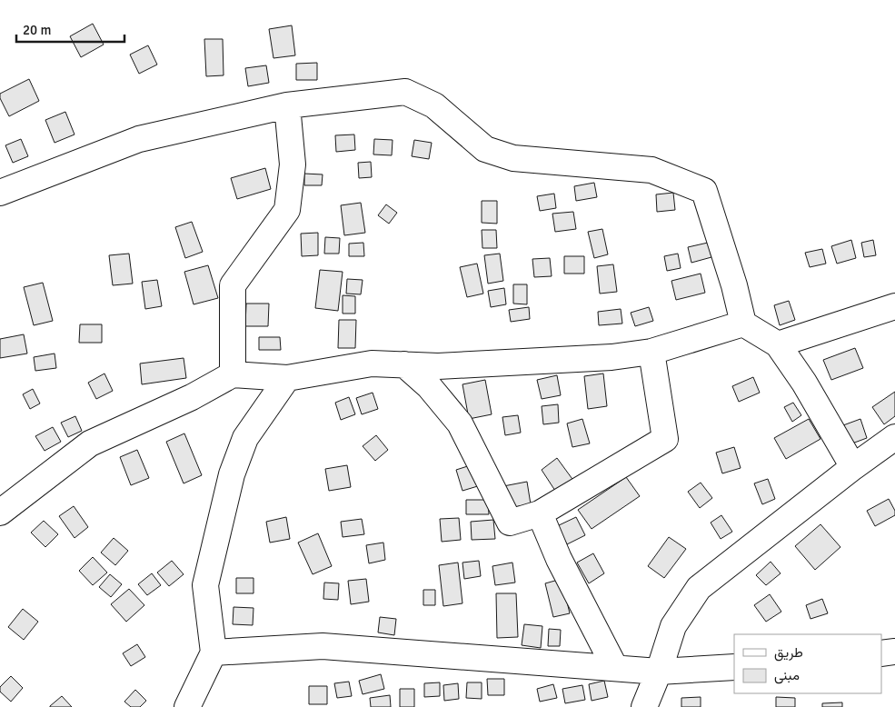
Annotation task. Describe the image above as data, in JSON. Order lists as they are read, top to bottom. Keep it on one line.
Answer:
{"legend":["طريق","مبنى"],"scale_bar":"20 m"}
